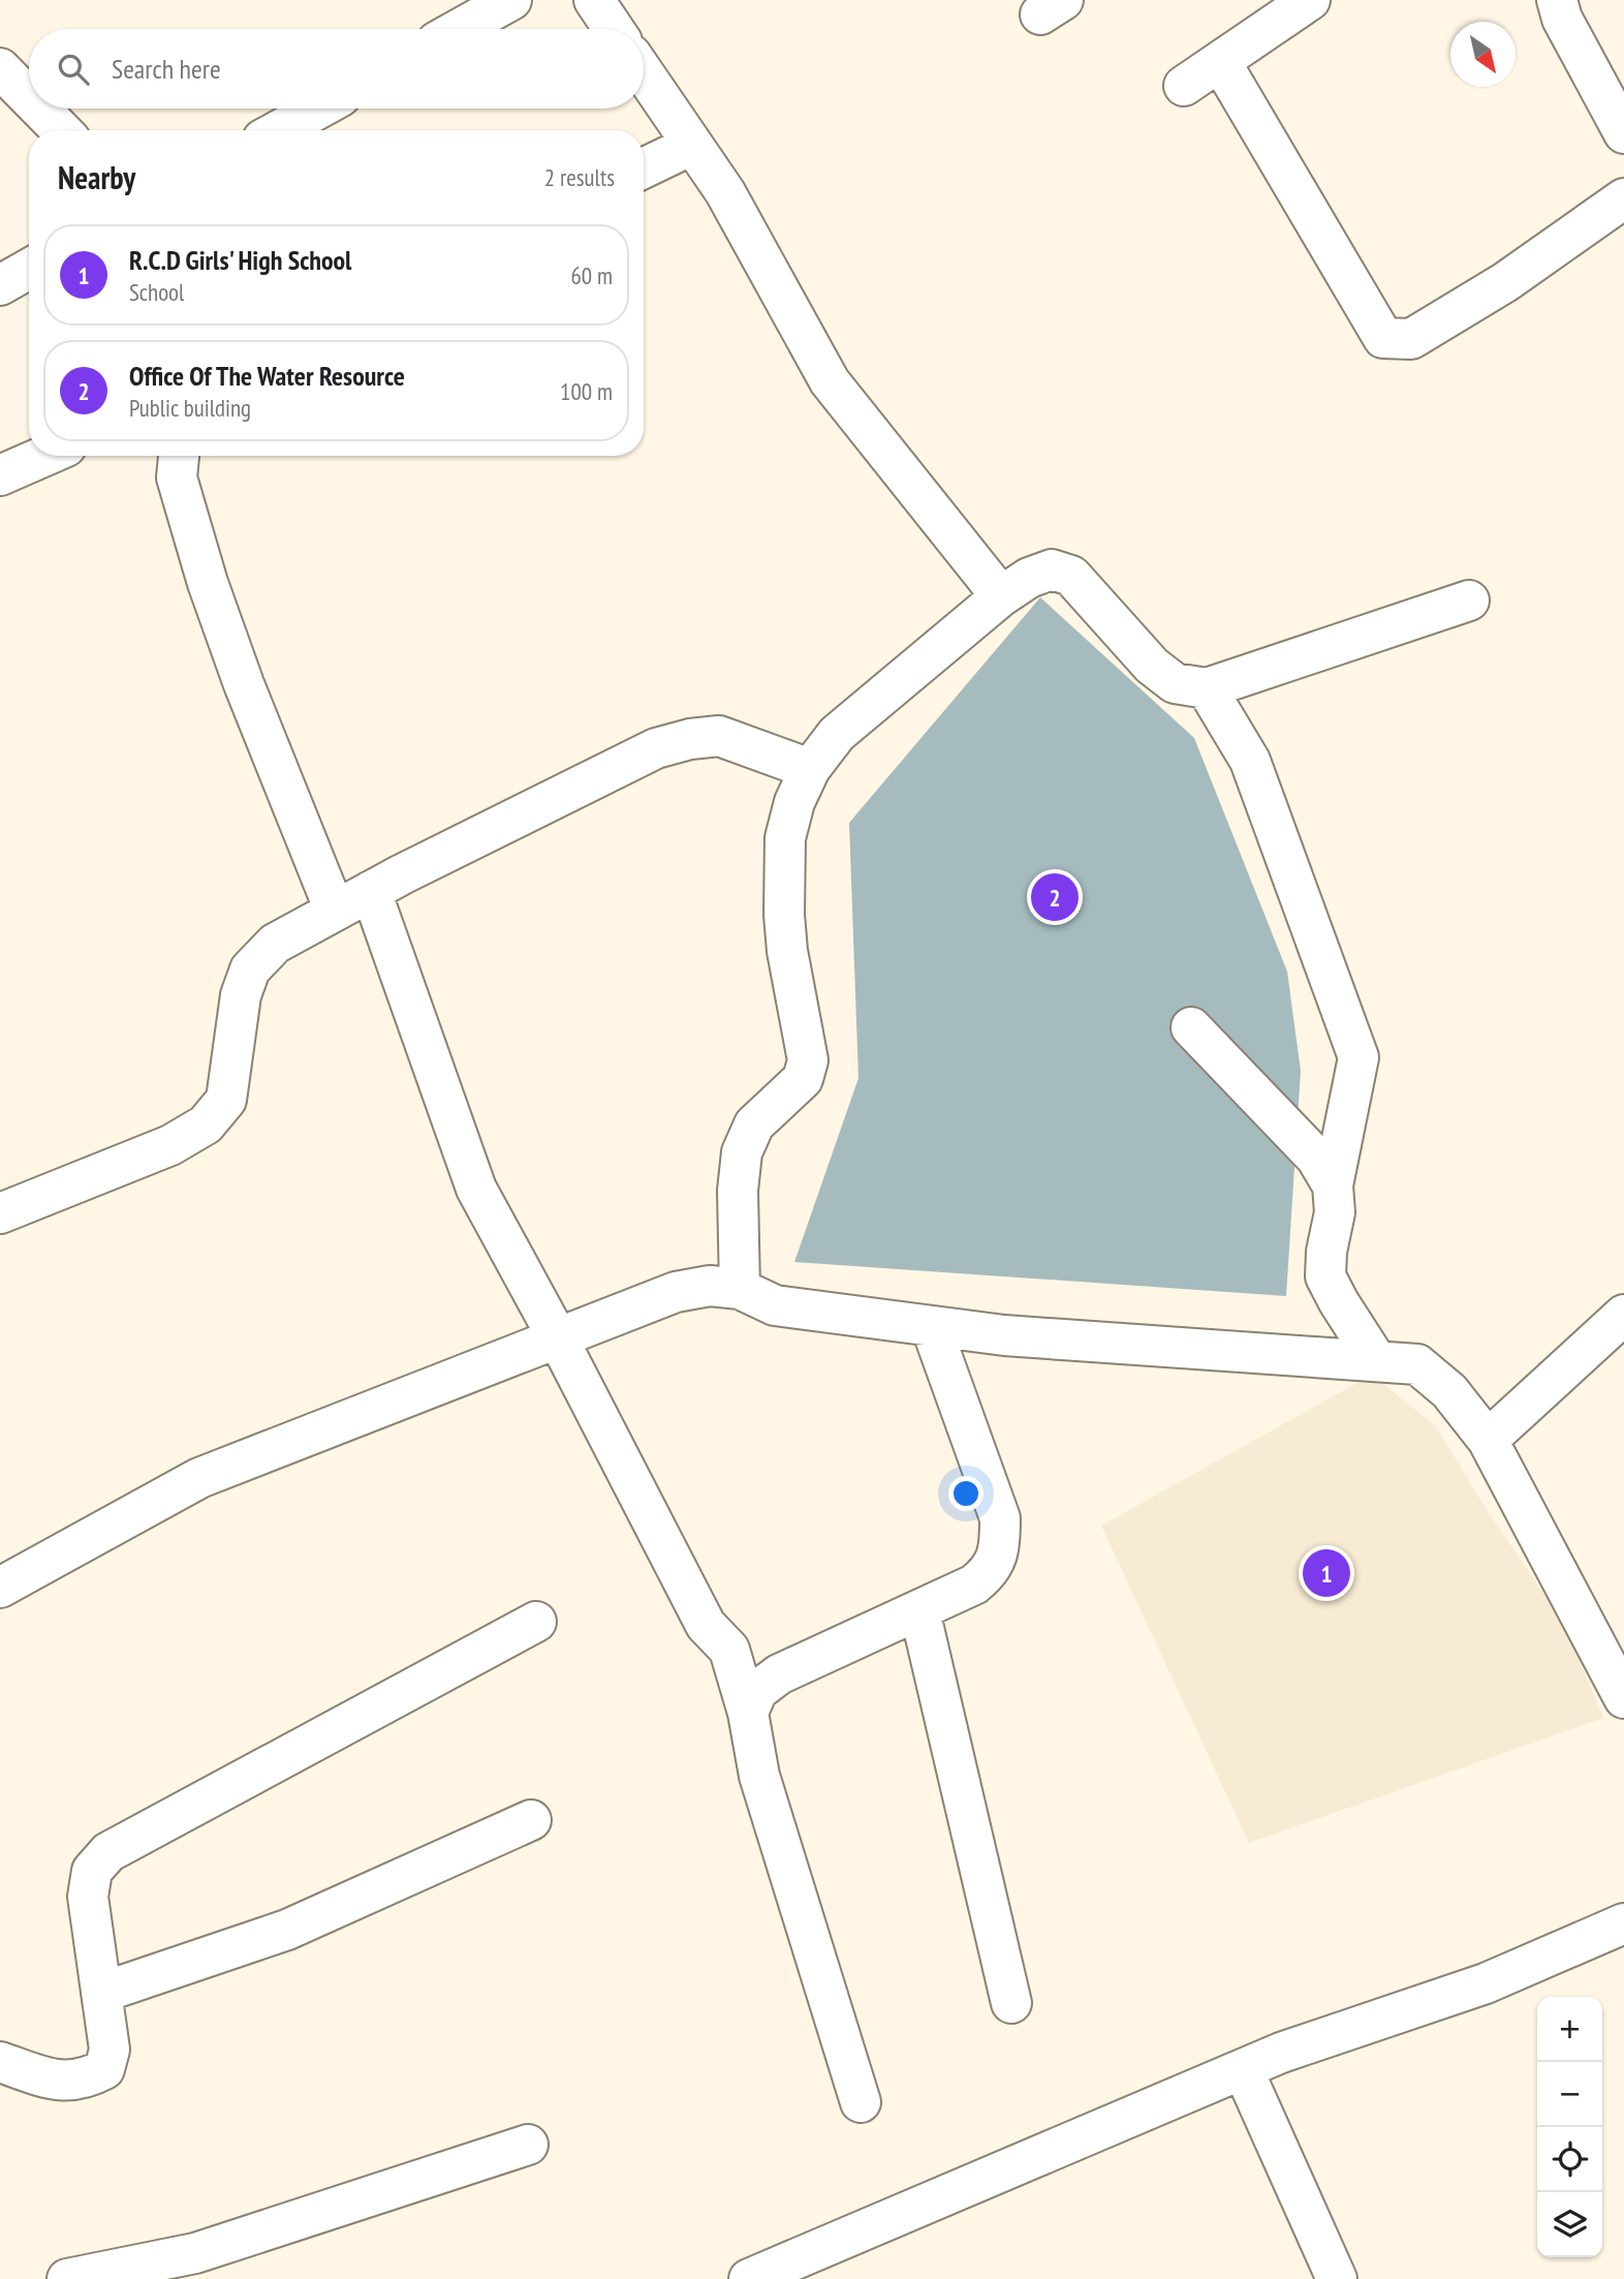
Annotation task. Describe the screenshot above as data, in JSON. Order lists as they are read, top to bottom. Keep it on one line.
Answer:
{"north":"bottom right","page":{"search":"Search here","heading":["Nearby","2 results"],"list":[{"mark":"1","name":"R.C.D Girls' High School","note":"School","value":"60 m"},{"mark":"2","name":"Office Of The Water Resource","note":"Public building","value":"100 m"}],"pins":["2","1"],"map_buttons":["+","−"]}}
